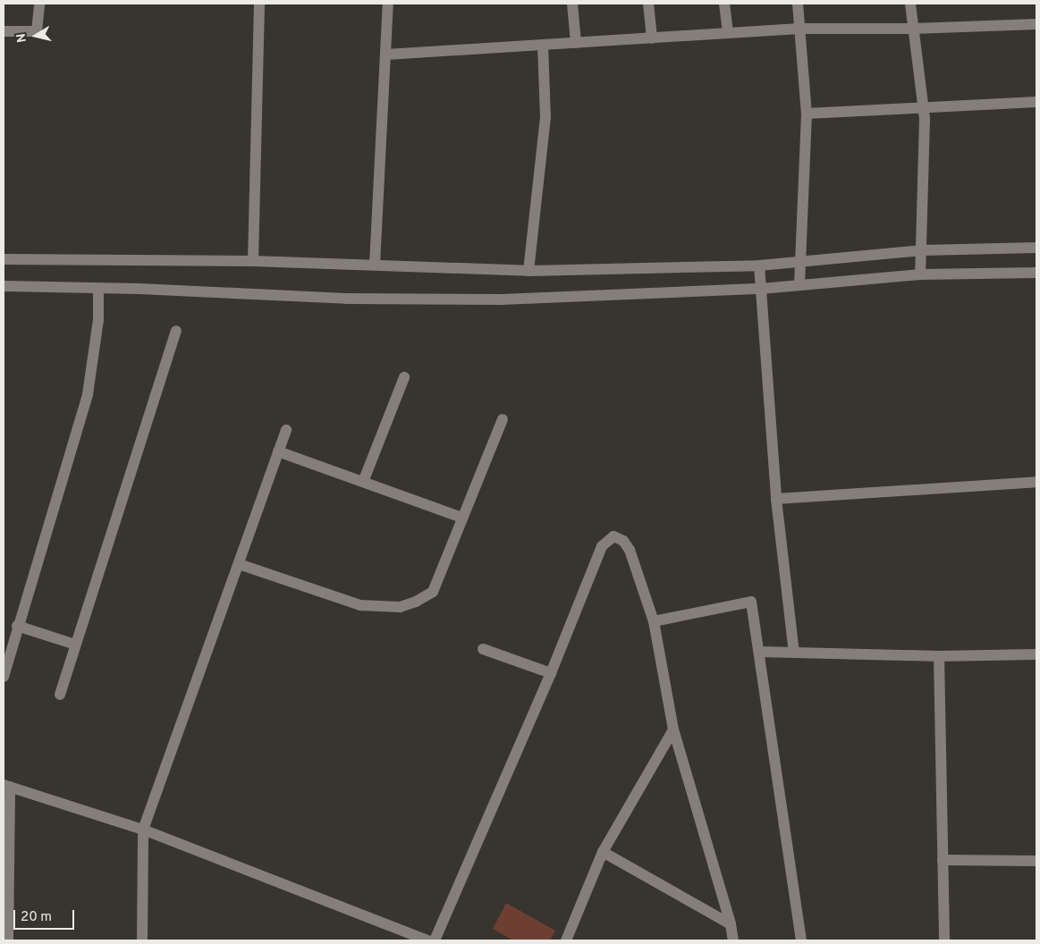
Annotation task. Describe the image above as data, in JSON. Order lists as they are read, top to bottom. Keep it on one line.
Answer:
{"scale_bar":"20 m","north":"left"}
